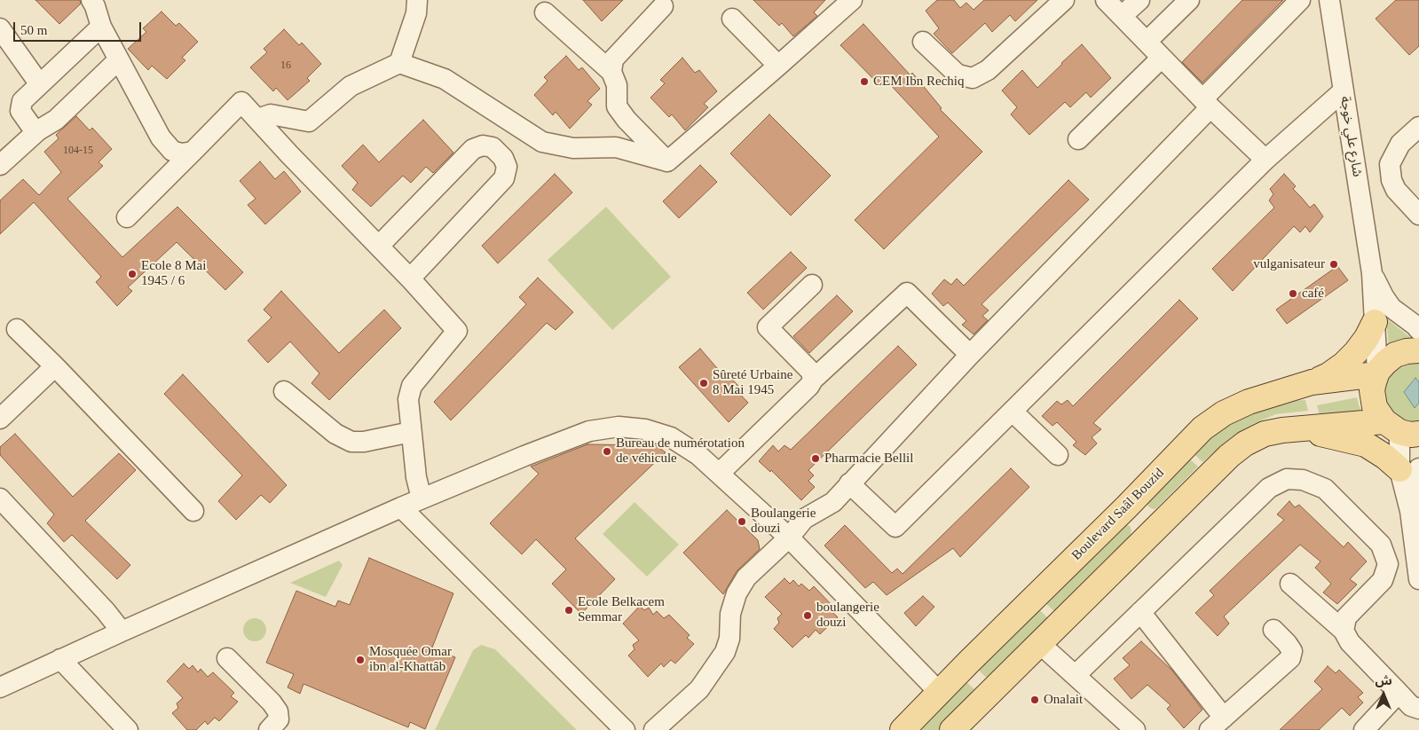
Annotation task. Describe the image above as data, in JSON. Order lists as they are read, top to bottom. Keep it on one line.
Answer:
{"streets":{"main road":["Boulevard Saâl Bouzid"],"street":["شارع علي خوجة"]},"places":["CEM Ibn Rechiq","vulganisateur","Ecole 8 Mai 1945 / 6","café","Sûreté Urbaine 8 Mai 1945","Bureau de numérotation de véhicule","Pharmacie Bellil","Boulangerie douzi","Ecole Belkacem Semmar","boulangerie douzi","Mosquée Omar ibn al-Khattâb","Onalait"],"house_numbers":["16","104-15"],"scale_bar":"50 m","north":"top"}
